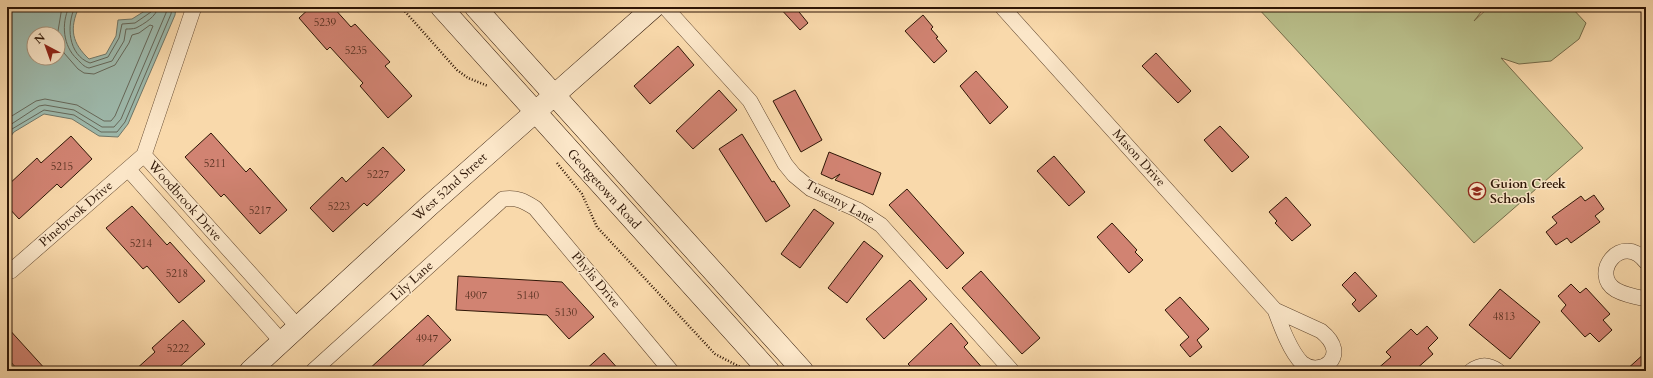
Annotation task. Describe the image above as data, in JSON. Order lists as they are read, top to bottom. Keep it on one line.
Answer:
{"streets":{"main road":["West 52nd Street","Georgetown Road"],"street":["Mason Drive","Woodbrook Drive","Tuscany Lane","Pinebrook Drive","Phylis Drive","Lily Lane"]},"crossings":[["West 52nd Street","Georgetown Road"],["West 52nd Street","Woodbrook Drive"],["Woodbrook Drive","Pinebrook Drive"],["Phylis Drive","Lily Lane"]],"places":{"school or university":["Guion Creek Schools"]},"house_numbers":["5239","5235","5211","5215","5227","5223","5217","5214","5218","4907","5140","5130","4813","4947","5222"],"north":"top left"}
